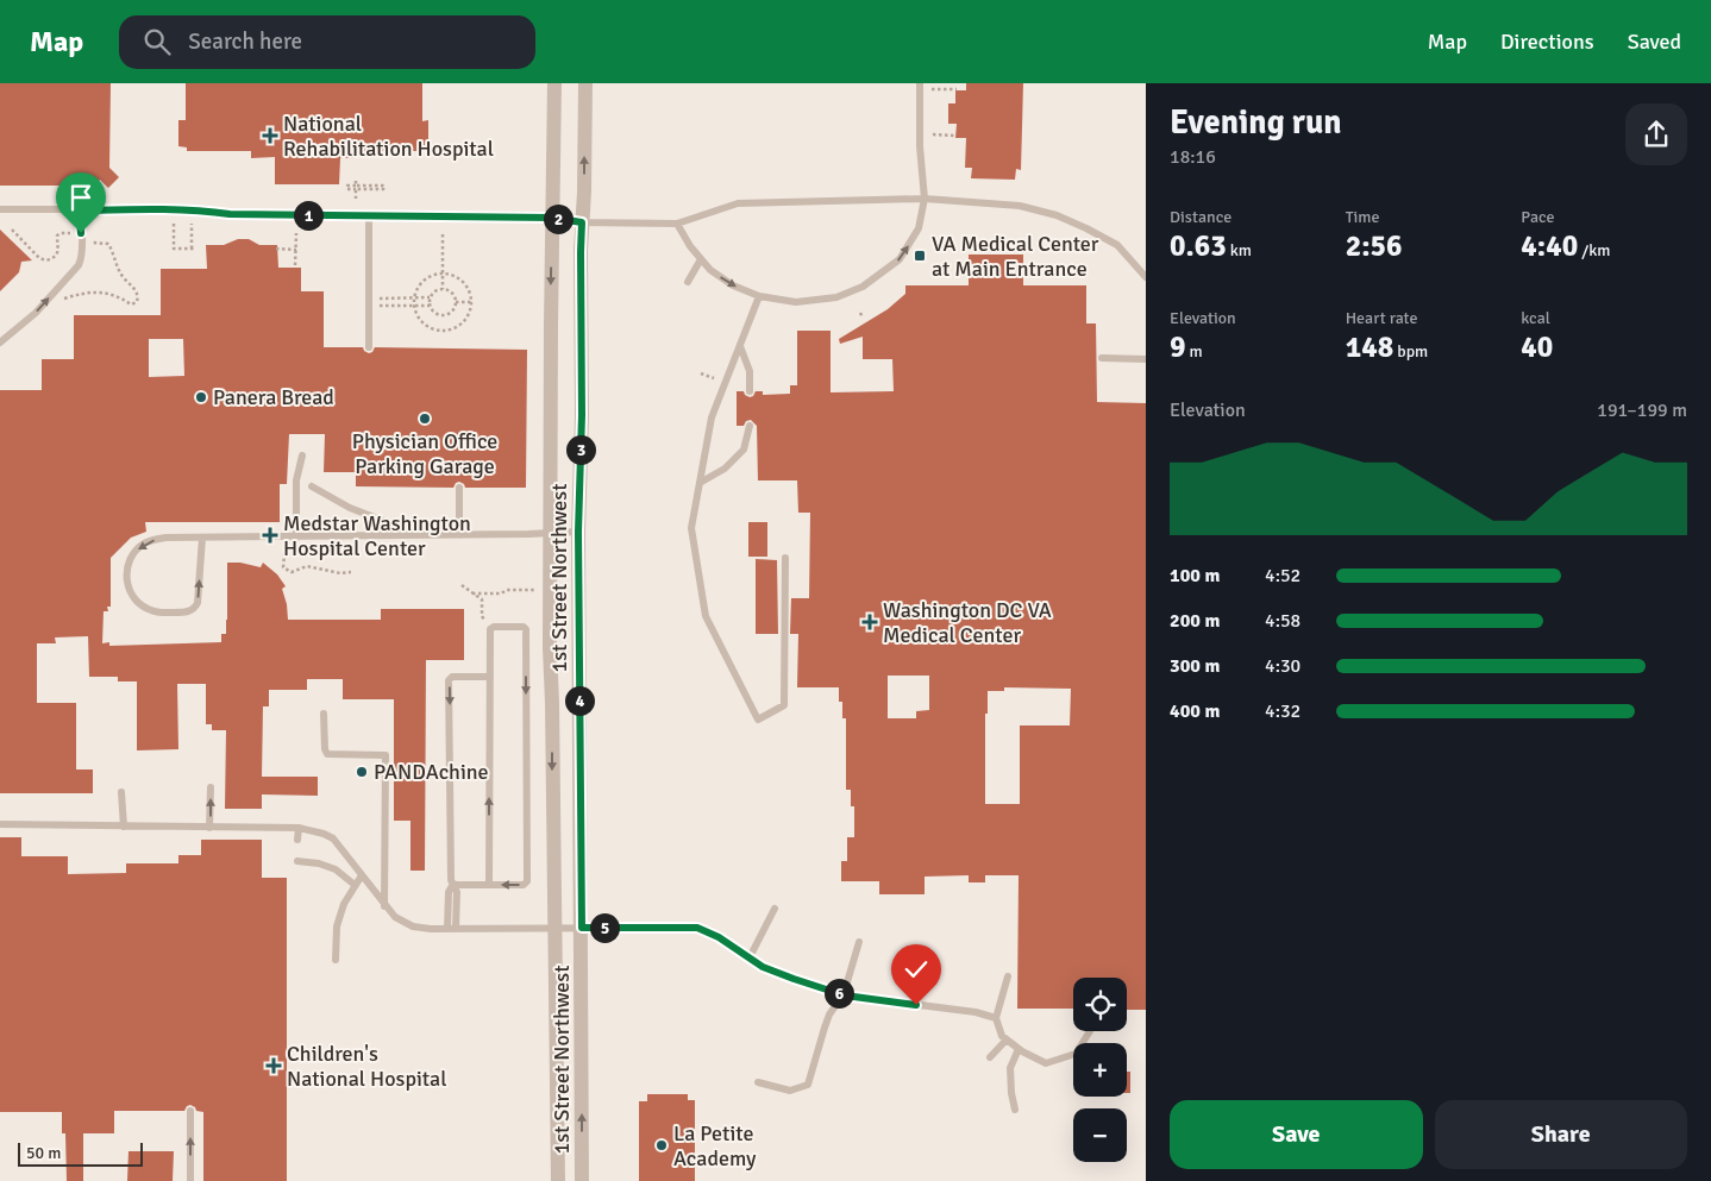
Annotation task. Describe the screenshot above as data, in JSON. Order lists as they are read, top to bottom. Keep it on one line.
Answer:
{"streets":{"street":["1st Street Northwest"]},"places":{"health":["National Rehabilitation Hospital","Medstar Washington Hospital Center","Washington DC VA Medical Center","Children's National Hospital"],"transit":["VA Medical Center at Main Entrance"],"other":["Panera Bread","Physician Office Parking Garage","PANDAchine","La Petite Academy"]},"scale_bar":"50 m","page":{"header":"Map","search":"Search here","nav":["Map","Directions","Saved"],"heading":["Evening run","18:16"],"stats":[["Distance","0.63 km"],["Time","2:56"],["Pace","4:40 /km"],["Elevation","9 m"],["Heart rate","148 bpm"],["kcal","40"]],"pins":["1","2","3","4","5","6"],"chart":["Elevation","191–199 m"],"list":[{"name":"100 m","note":"4:52"},{"name":"200 m","note":"4:58"},{"name":"300 m","note":"4:30"},{"name":"400 m","note":"4:32"}],"map_buttons":["+","−"],"buttons":["Save","Share"],"scale":"50 m"}}
